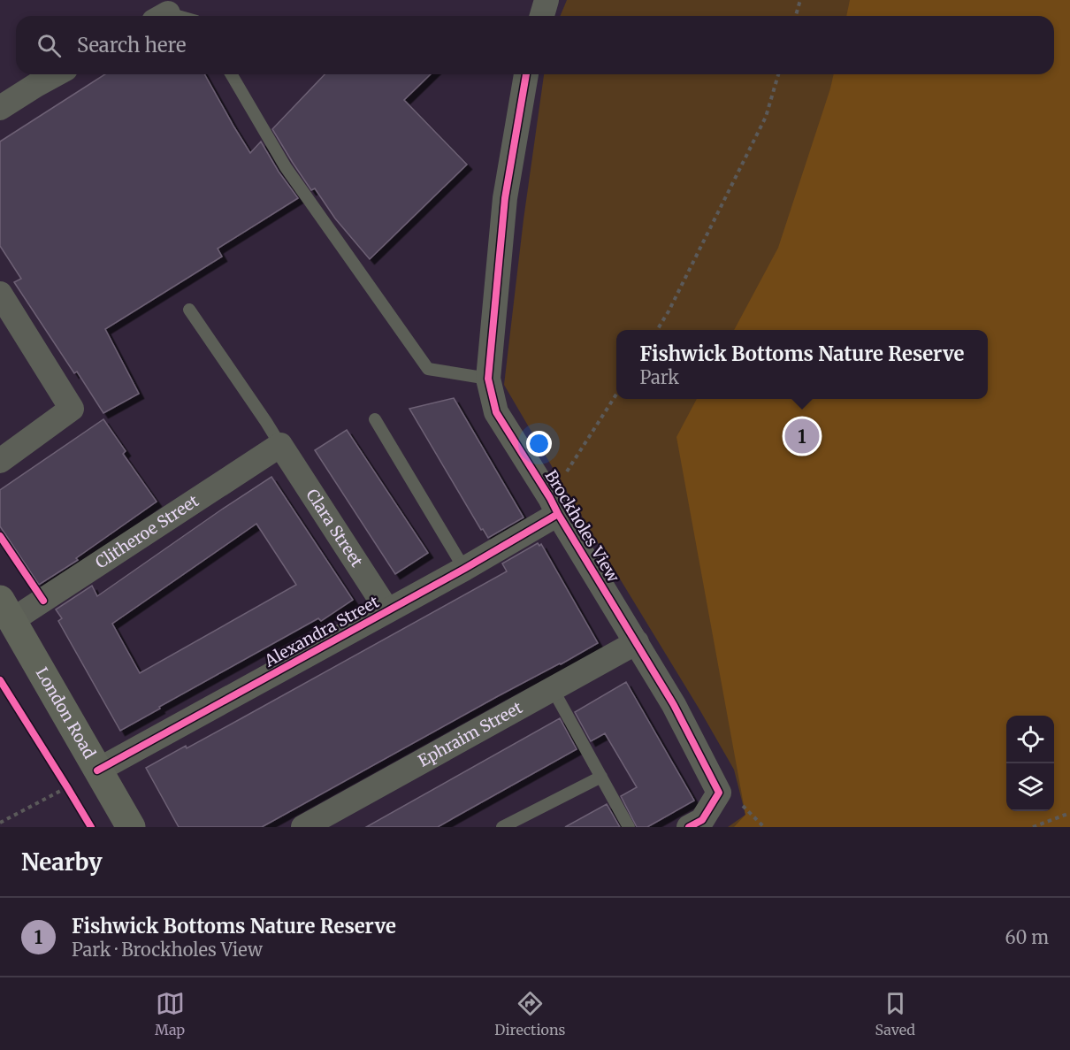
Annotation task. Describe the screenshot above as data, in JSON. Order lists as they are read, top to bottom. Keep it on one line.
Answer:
{"streets":{"highway":["London Road"],"street":["Brockholes View","Clara Street","Clitheroe Street","Alexandra Street","Ephraim Street"]},"crossings":[["Brockholes View","Alexandra Street"],["Brockholes View","Ephraim Street"],["Clara Street","Clitheroe Street"],["Clara Street","Alexandra Street"],["Clitheroe Street","London Road"],["Alexandra Street","London Road"]],"page":{"search":"Search here","popup":["Fishwick Bottoms Nature Reserve","Park"],"pins":"1","heading":"Nearby","list":[{"mark":"1","name":"Fishwick Bottoms Nature Reserve","note":"Park · Brockholes View","value":"60 m"}],"nav":["Map","Directions","Saved"]}}
